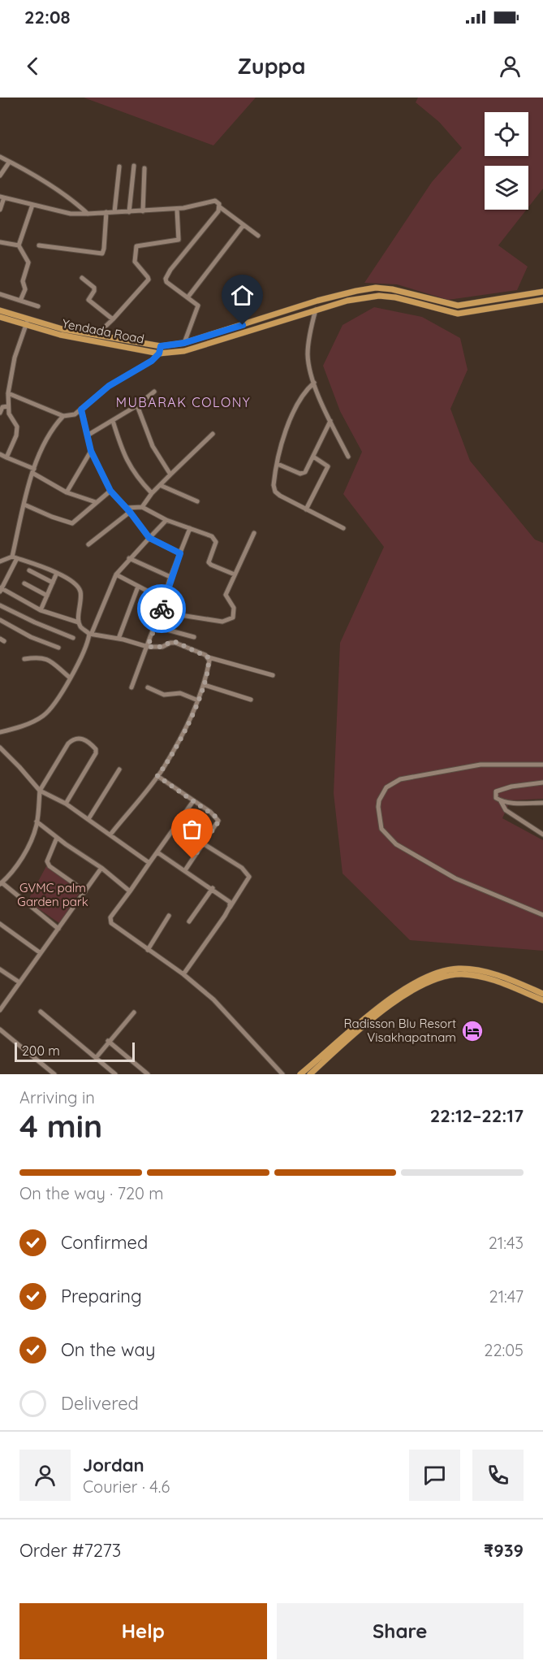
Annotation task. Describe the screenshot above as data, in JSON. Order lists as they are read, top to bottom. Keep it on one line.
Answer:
{"streets":{"main road":["Yendada Road"]},"districts":["MUBARAK COLONY"],"parks":["GVMC palm Garden park"],"places":{"hotel":["Radisson Blu Resort Visakhapatnam"]},"scale_bar":"200 m","page":{"status":"22:08","header":"Zuppa","scale":"200 m","heading":["4 min","Arriving in","22:12–22:17"],"panel":["Jordan","Courier · 4.6","Order #7273","₹939"],"bar":"On the way · 720 m","list":[["Confirmed","21:43"],["Preparing","21:47"],["On the way","22:05"],"Delivered"],"buttons":["Help","Share"]}}
